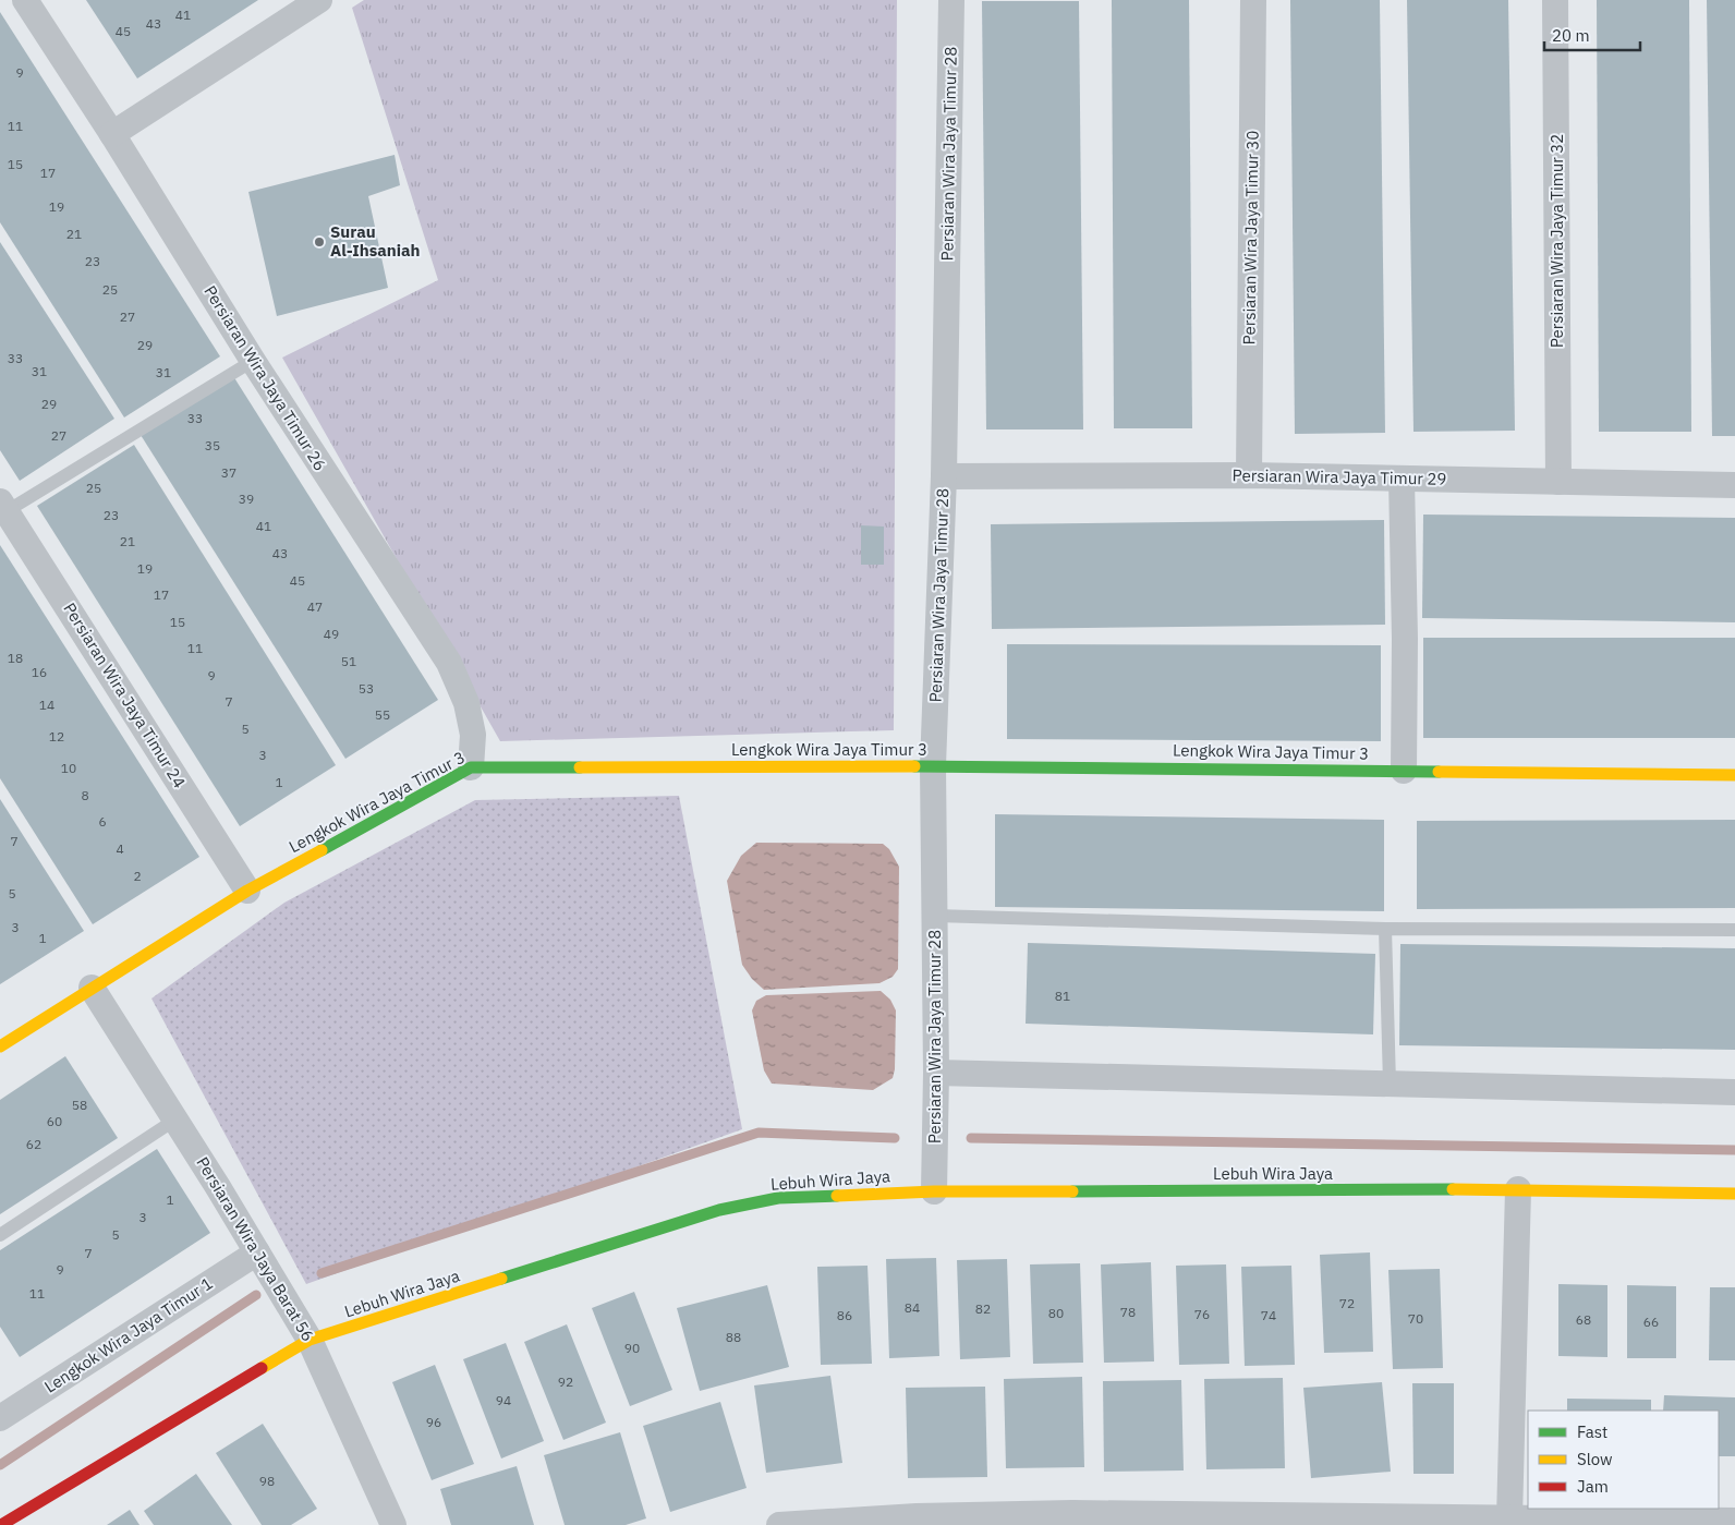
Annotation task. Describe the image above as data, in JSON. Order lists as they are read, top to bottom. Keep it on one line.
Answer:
{"streets":{"street":["Persiaran Wira Jaya Timur 28","Persiaran Wira Jaya Timur 30","Persiaran Wira Jaya Timur 32","Persiaran Wira Jaya Timur 26","Persiaran Wira Jaya Timur 29","Persiaran Wira Jaya Timur 24","Lengkok Wira Jaya Timur 3","Lebuh Wira Jaya","Persiaran Wira Jaya Barat 56","Lengkok Wira Jaya Timur 1"]},"crossings":[["Persiaran Wira Jaya Timur 28","Persiaran Wira Jaya Timur 29"],["Persiaran Wira Jaya Timur 28","Lengkok Wira Jaya Timur 3"],["Persiaran Wira Jaya Timur 28","Lebuh Wira Jaya"],["Persiaran Wira Jaya Timur 30","Persiaran Wira Jaya Timur 29"],["Persiaran Wira Jaya Timur 32","Persiaran Wira Jaya Timur 29"],["Persiaran Wira Jaya Timur 26","Lengkok Wira Jaya Timur 3"],["Persiaran Wira Jaya Timur 24","Lengkok Wira Jaya Timur 3"],["Lengkok Wira Jaya Timur 3","Persiaran Wira Jaya Barat 56"],["Lebuh Wira Jaya","Persiaran Wira Jaya Barat 56"],["Persiaran Wira Jaya Barat 56","Lengkok Wira Jaya Timur 1"]],"places":["Surau Al-Ihsaniah"],"house_numbers":["41","43","45","9","11","15","17","19","21","23","25","27","29","33","31","31","29","33","27","35","37","25","39","23","41","21","43","19","45","17","47","15","49","11","18","51","16","9","53","7","14","55","5","12","3","10","1","8","6","7","4","2","5","3","1","81","58","60","62","1","3","5","7","9","11","72","84","82","78","80","76","86","74","70","68","66","88","90","92","94","96","98"],"legend":["Fast","Slow","Jam"],"scale_bar":"20 m"}
